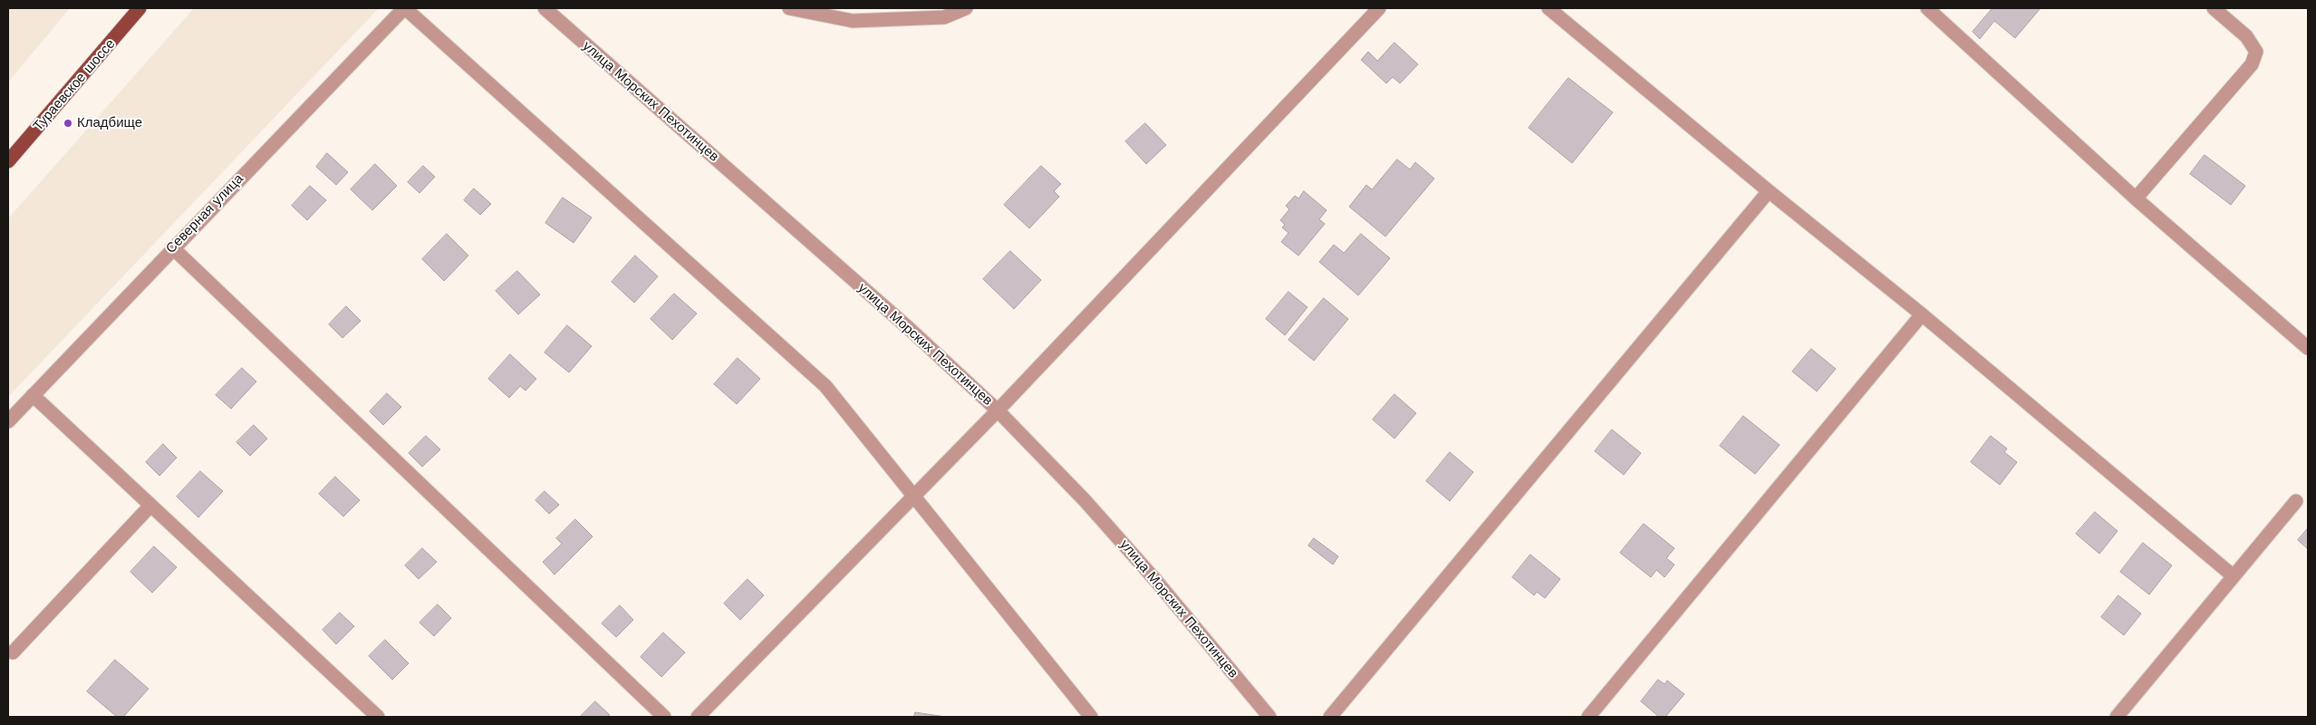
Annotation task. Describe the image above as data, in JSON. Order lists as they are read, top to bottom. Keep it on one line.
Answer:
{"streets":{"main road":["Тураевское шоссе"],"street":["улица Морских Пехотинцев","Северная улица"]},"places":["Кладбище"]}
